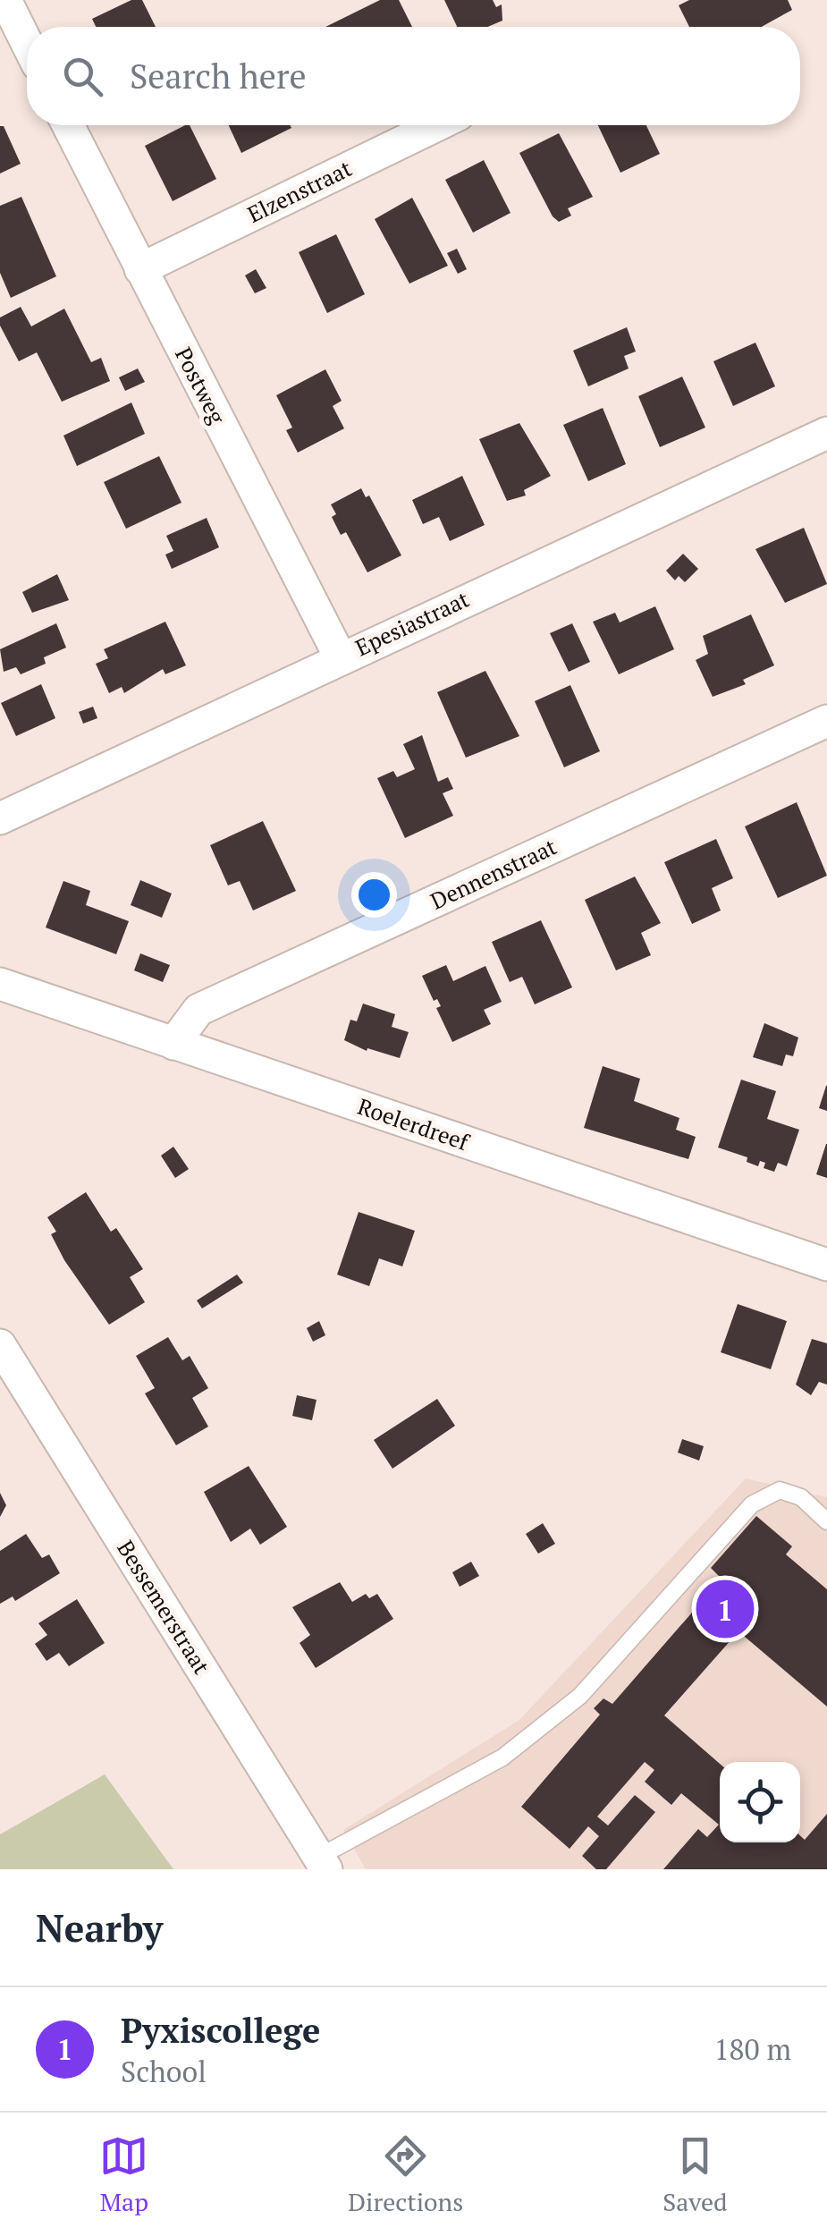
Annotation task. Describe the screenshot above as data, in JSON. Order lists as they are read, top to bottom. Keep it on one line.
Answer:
{"streets":{"street":["Elzenstraat","Postweg","Epesiastraat","Dennenstraat","Roelerdreef","Bessemerstraat"]},"crossings":[["Elzenstraat","Postweg"],["Postweg","Epesiastraat"],["Dennenstraat","Roelerdreef"]],"page":{"search":"Search here","pins":"1","heading":"Nearby","list":[{"mark":"1","name":"Pyxiscollege","note":"School","value":"180 m"}],"nav":["Map","Directions","Saved"]}}
